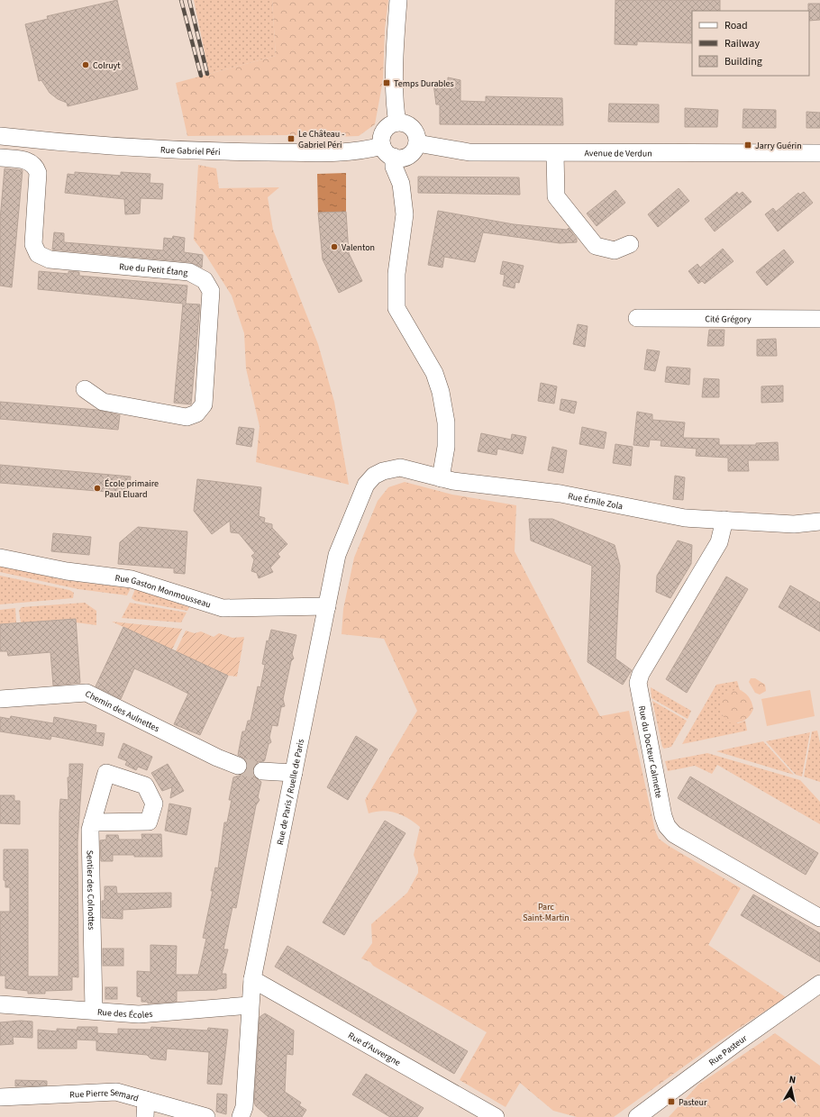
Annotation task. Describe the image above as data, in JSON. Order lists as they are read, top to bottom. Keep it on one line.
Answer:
{"streets":{"street":["Rue Gabriel Péri","Avenue de Verdun","Rue du Petit Étang","Cité Grégory","Rue Émile Zola","Rue Gaston Monmousseau","Chemin des Aulnettes","Rue du Docteur Calmette","Rue de Paris / Ruelle de Paris","Sentier des Colnottes","Rue des Écoles","Rue d'Auvergne","Rue Pasteur","Rue Pierre Semard"]},"crossings":[["Rue Gabriel Péri","Avenue de Verdun"],["Rue Émile Zola","Rue du Docteur Calmette"],["Rue Émile Zola","Rue de Paris / Ruelle de Paris"],["Rue Gaston Monmousseau","Rue de Paris / Ruelle de Paris"],["Rue de Paris / Ruelle de Paris","Rue des Écoles"],["Rue de Paris / Ruelle de Paris","Rue d'Auvergne"],["Sentier des Colnottes","Rue des Écoles"]],"parks":["Parc Saint-Martin"],"places":{"other":["Colruyt","Valenton","École primaire Paul Eluard"],"transit":["Temps Durables","Le Château - Gabriel Péri","Jarry Guérin","Pasteur"]},"legend":["Road","Railway","Building"],"north":"top"}
